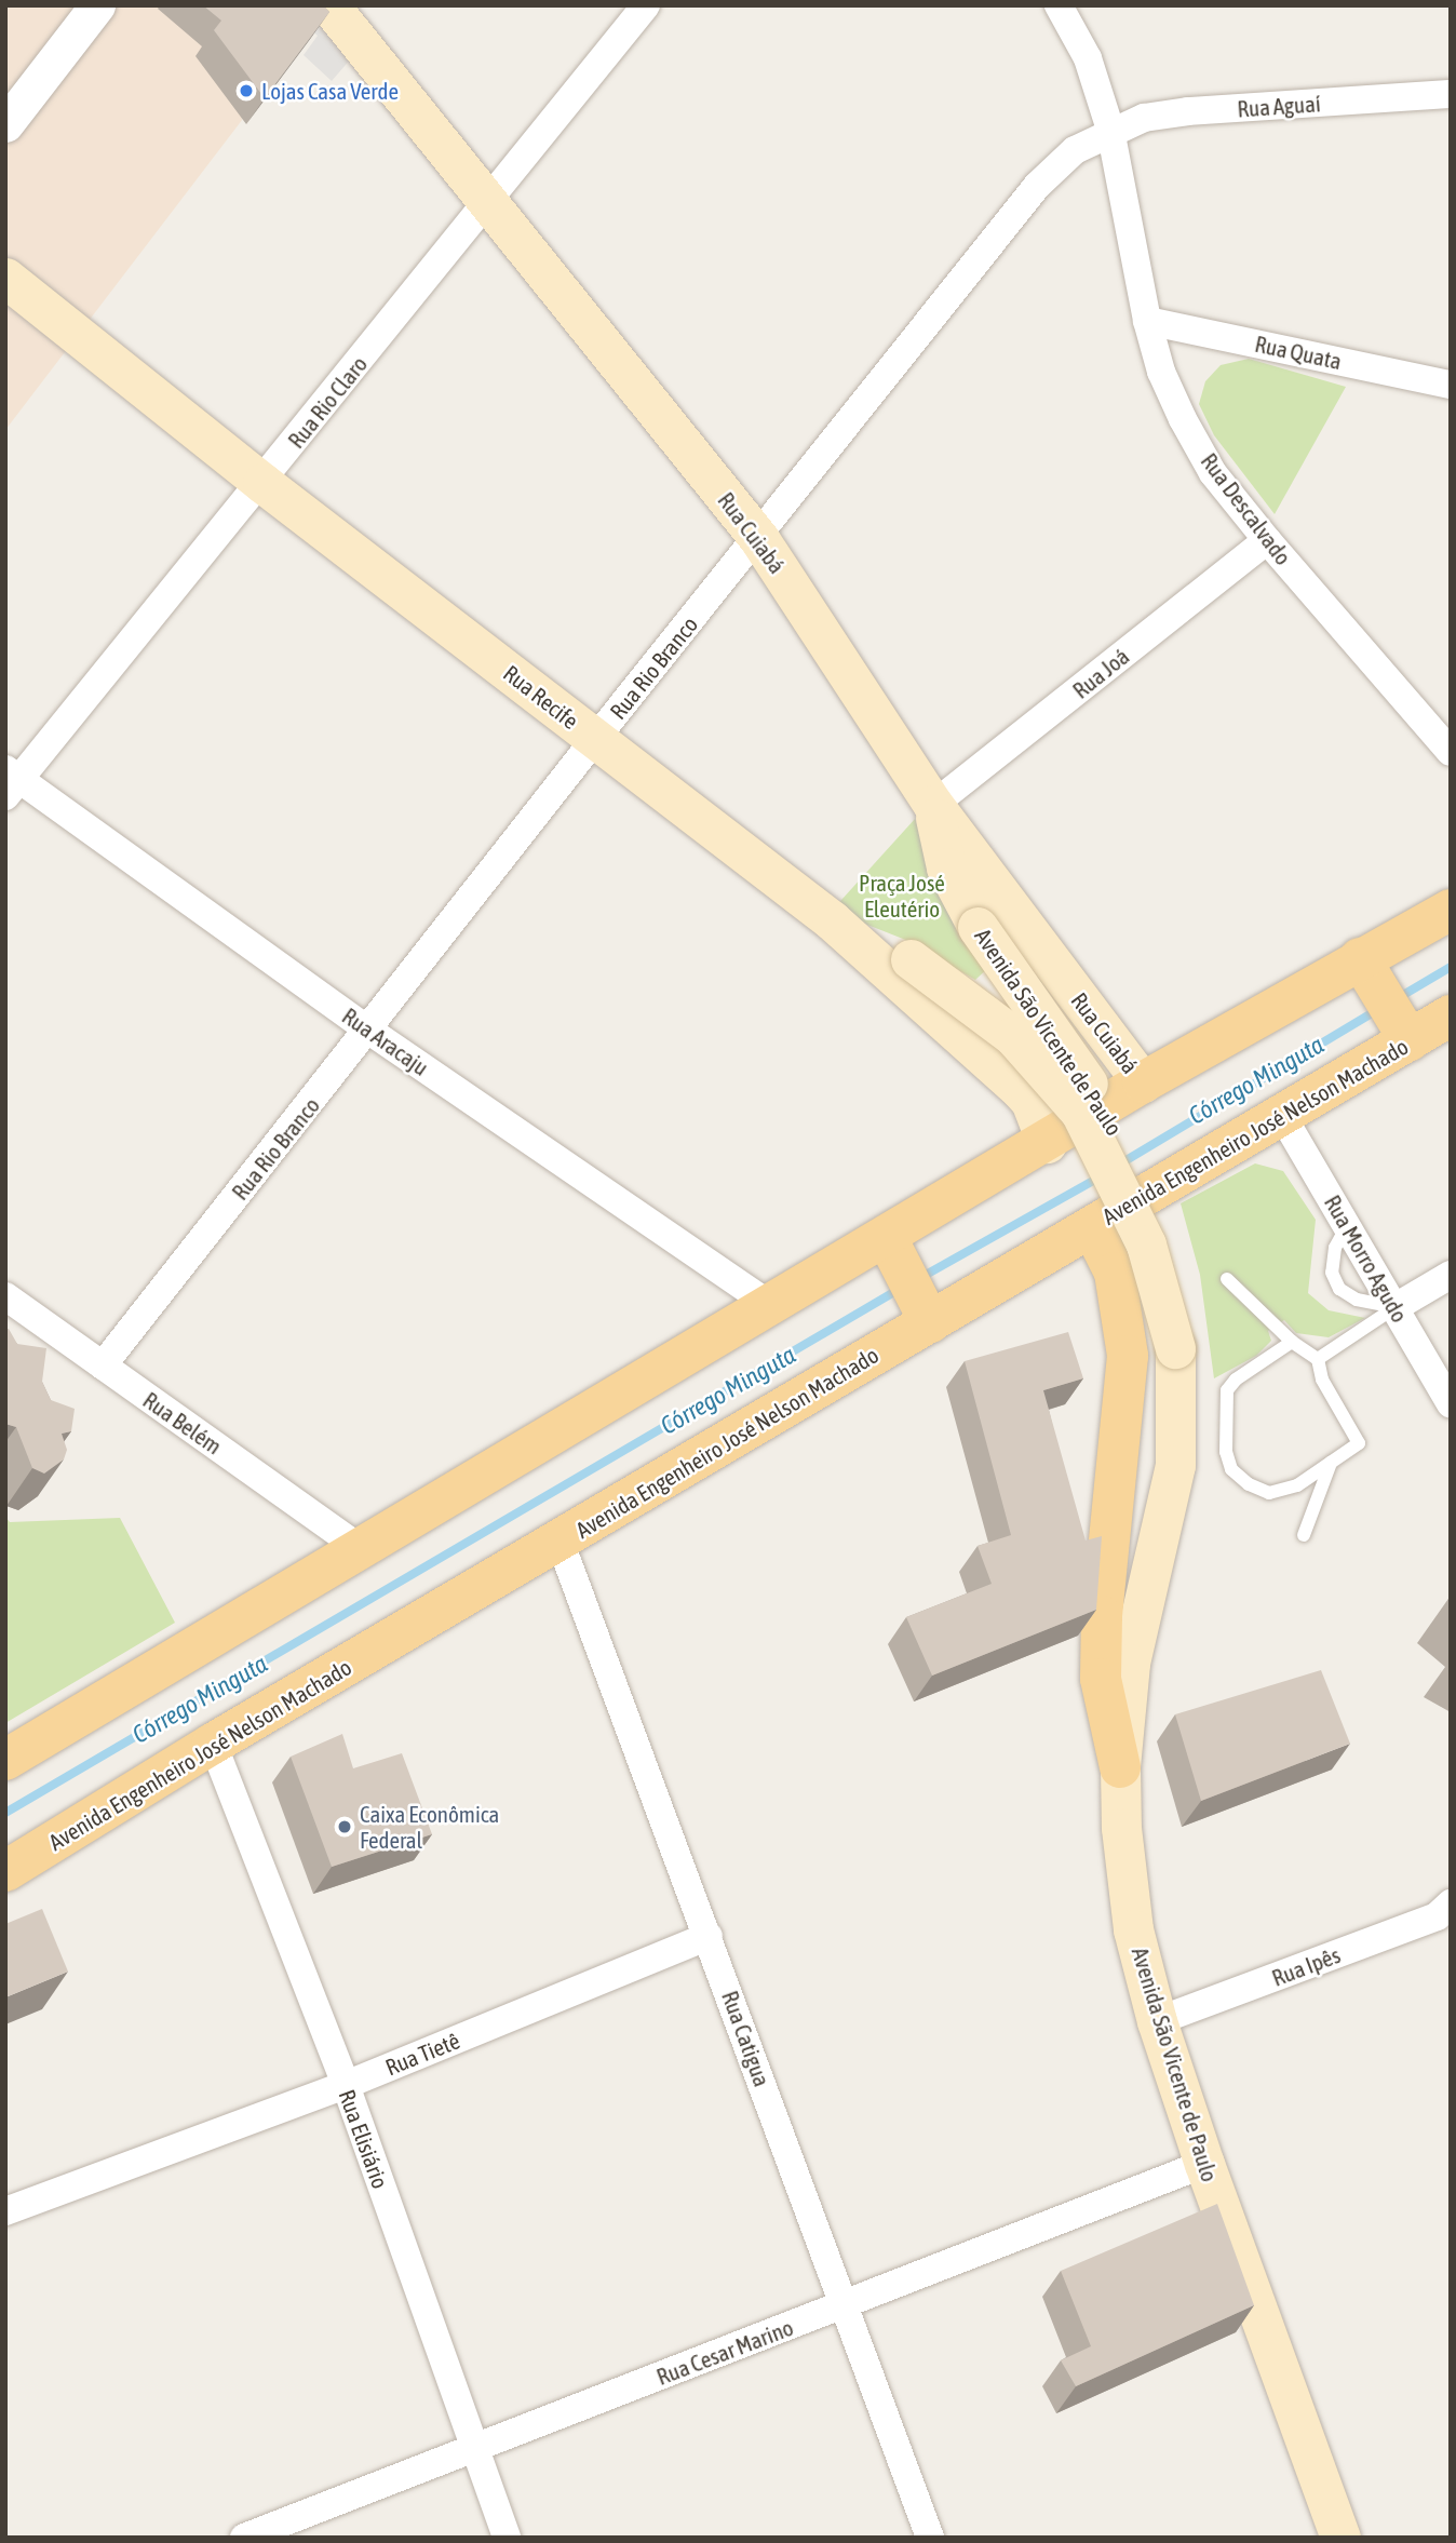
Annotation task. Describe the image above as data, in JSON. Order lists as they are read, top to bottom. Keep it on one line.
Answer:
{"streets":{"main road":["Rua Cuiabá","Rua Recife","Avenida São Vicente de Paulo","Avenida Engenheiro José Nelson Machado"],"street":["Rua Aguaí","Rua Quata","Rua Rio Claro","Rua Descalvado","Rua Rio Branco","Rua Joá","Rua Aracaju","Rua Morro Agudo","Rua Belém","Rua Ipês","Rua Catigua","Rua Tietê","Rua Elisiário","Rua Cesar Marino"]},"crossings":[["Rua Aguaí","Rua Descalvado"],["Rua Aguaí","Rua Rio Branco"],["Rua Quata","Rua Descalvado"],["Rua Rio Claro","Rua Cuiabá"],["Rua Rio Claro","Rua Recife"],["Rua Rio Claro","Rua Aracaju"],["Rua Descalvado","Rua Rio Branco"],["Rua Descalvado","Rua Joá"],["Rua Cuiabá","Rua Rio Branco"],["Rua Cuiabá","Rua Joá"],["Rua Cuiabá","Avenida São Vicente de Paulo"],["Rua Cuiabá","Avenida Engenheiro José Nelson Machado"],["Rua Rio Branco","Rua Recife"],["Rua Rio Branco","Rua Aracaju"],["Rua Rio Branco","Rua Belém"],["Rua Joá","Avenida São Vicente de Paulo"],["Rua Recife","Avenida São Vicente de Paulo"],["Rua Recife","Avenida Engenheiro José Nelson Machado"],["Avenida São Vicente de Paulo","Rua Ipês"],["Avenida São Vicente de Paulo","Rua Cesar Marino"],["Rua Aracaju","Avenida Engenheiro José Nelson Machado"],["Avenida Engenheiro José Nelson Machado","Rua Morro Agudo"],["Avenida Engenheiro José Nelson Machado","Rua Belém"],["Avenida Engenheiro José Nelson Machado","Rua Catigua"],["Avenida Engenheiro José Nelson Machado","Rua Elisiário"],["Rua Catigua","Rua Tietê"],["Rua Catigua","Rua Cesar Marino"],["Rua Tietê","Rua Elisiário"],["Rua Elisiário","Rua Cesar Marino"]],"water":["Córrego Minguta"],"parks":["Praça José Eleutério"],"places":["Lojas Casa Verde","Caixa Econômica Federal"]}
